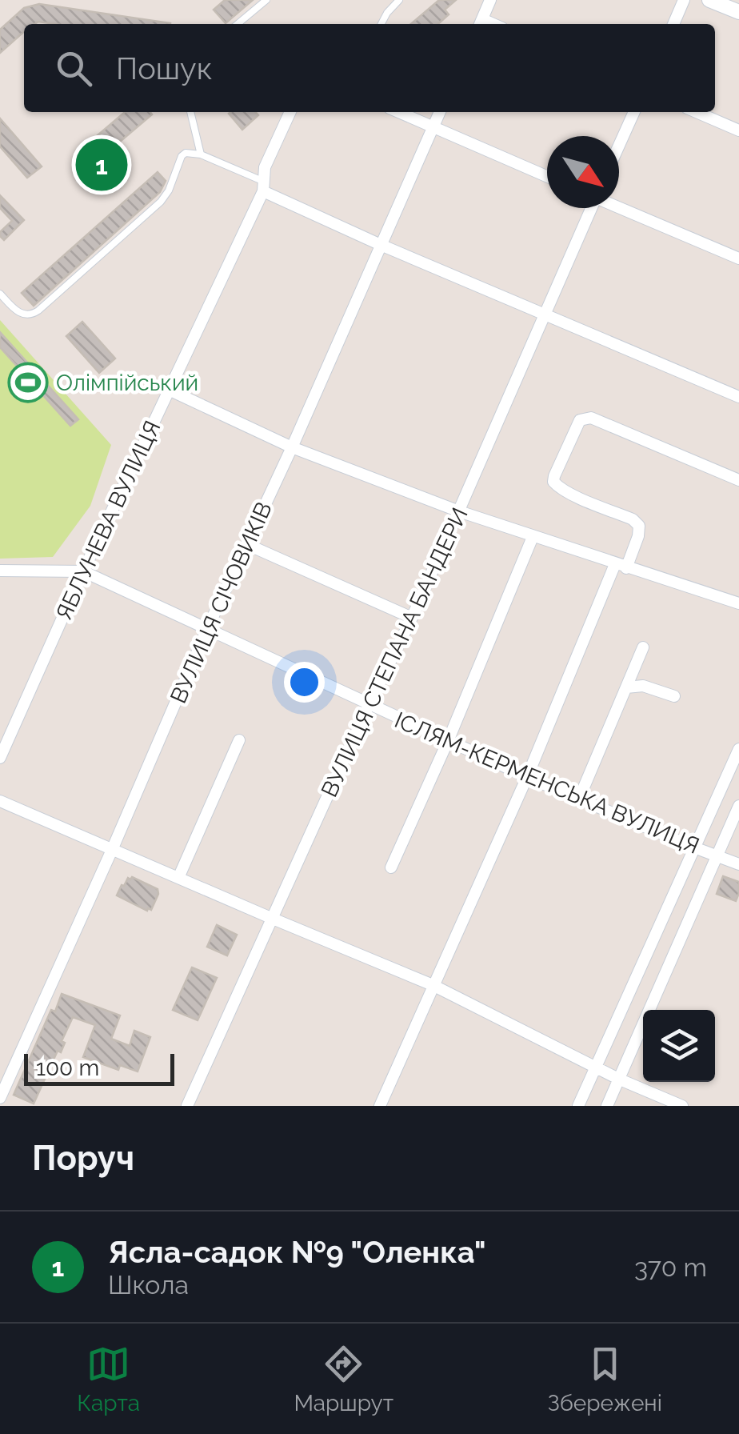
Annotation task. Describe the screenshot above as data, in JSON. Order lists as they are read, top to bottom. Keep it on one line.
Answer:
{"streets":{"street":["ЯБЛУНЕВА ВУЛИЦЯ","ВУЛИЦЯ СІЧОВИКІВ","ВУЛИЦЯ СТЕПАНА БАНДЕРИ","ІСЛЯМ-КЕРМЕНСЬКА ВУЛИЦЯ"]},"crossings":[["ЯБЛУНЕВА ВУЛИЦЯ","ІСЛЯМ-КЕРМЕНСЬКА ВУЛИЦЯ"],["ВУЛИЦЯ СІЧОВИКІВ","ІСЛЯМ-КЕРМЕНСЬКА ВУЛИЦЯ"],["ВУЛИЦЯ СТЕПАНА БАНДЕРИ","ІСЛЯМ-КЕРМЕНСЬКА ВУЛИЦЯ"]],"places":{"sports":["Олімпійський"]},"scale_bar":"100 m","north":"bottom right","page":{"search":"Пошук","pins":"1","scale":"100 m","heading":"Поруч","list":[{"mark":"1","name":"Ясла-садок №9 \"Оленка\"","note":"Школа","value":"370 m"}],"nav":["Карта","Маршрут","Збережені"]}}
